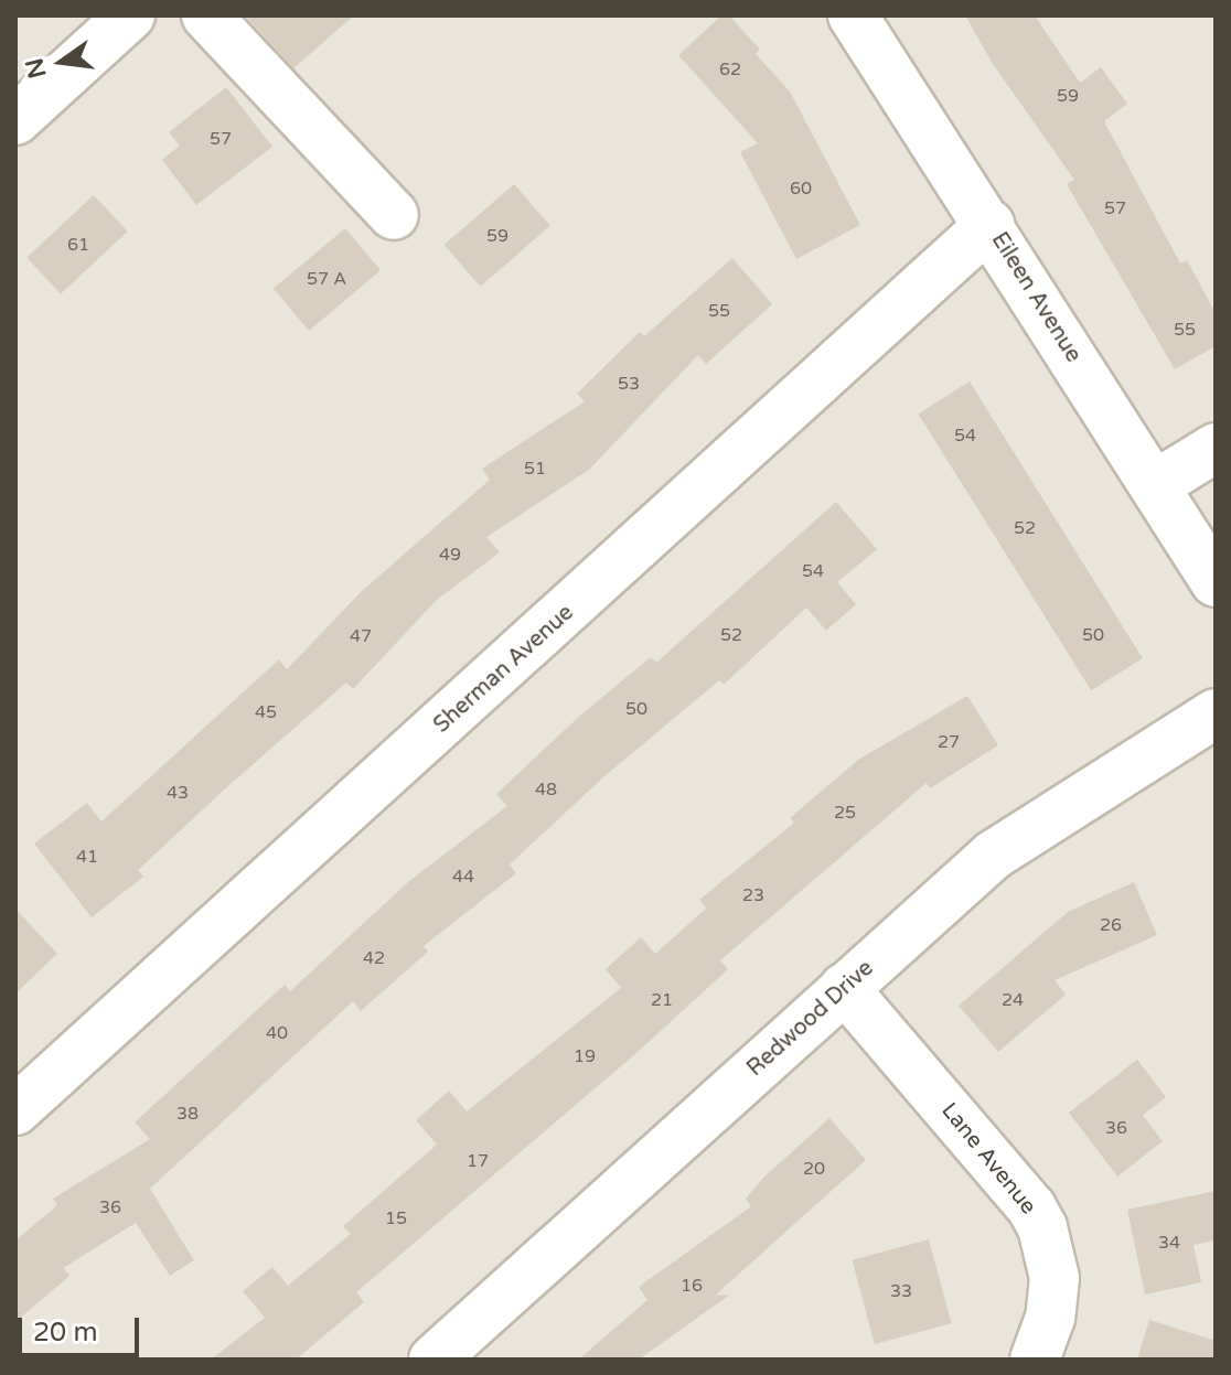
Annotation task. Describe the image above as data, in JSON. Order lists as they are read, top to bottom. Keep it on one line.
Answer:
{"streets":{"street":["Eileen Avenue","Sherman Avenue","Redwood Drive","Lane Avenue"]},"crossings":[["Eileen Avenue","Sherman Avenue"],["Redwood Drive","Lane Avenue"]],"house_numbers":["62","59","57","60","57","59","61","57 A","55","55","53","54","51","52","49","54","52","50","47","50","45","27","48","43","25","41","44","23","26","42","21","24","40","19","38","36","17","20","36","15","34","16","33"],"scale_bar":"20 m","north":"left"}
